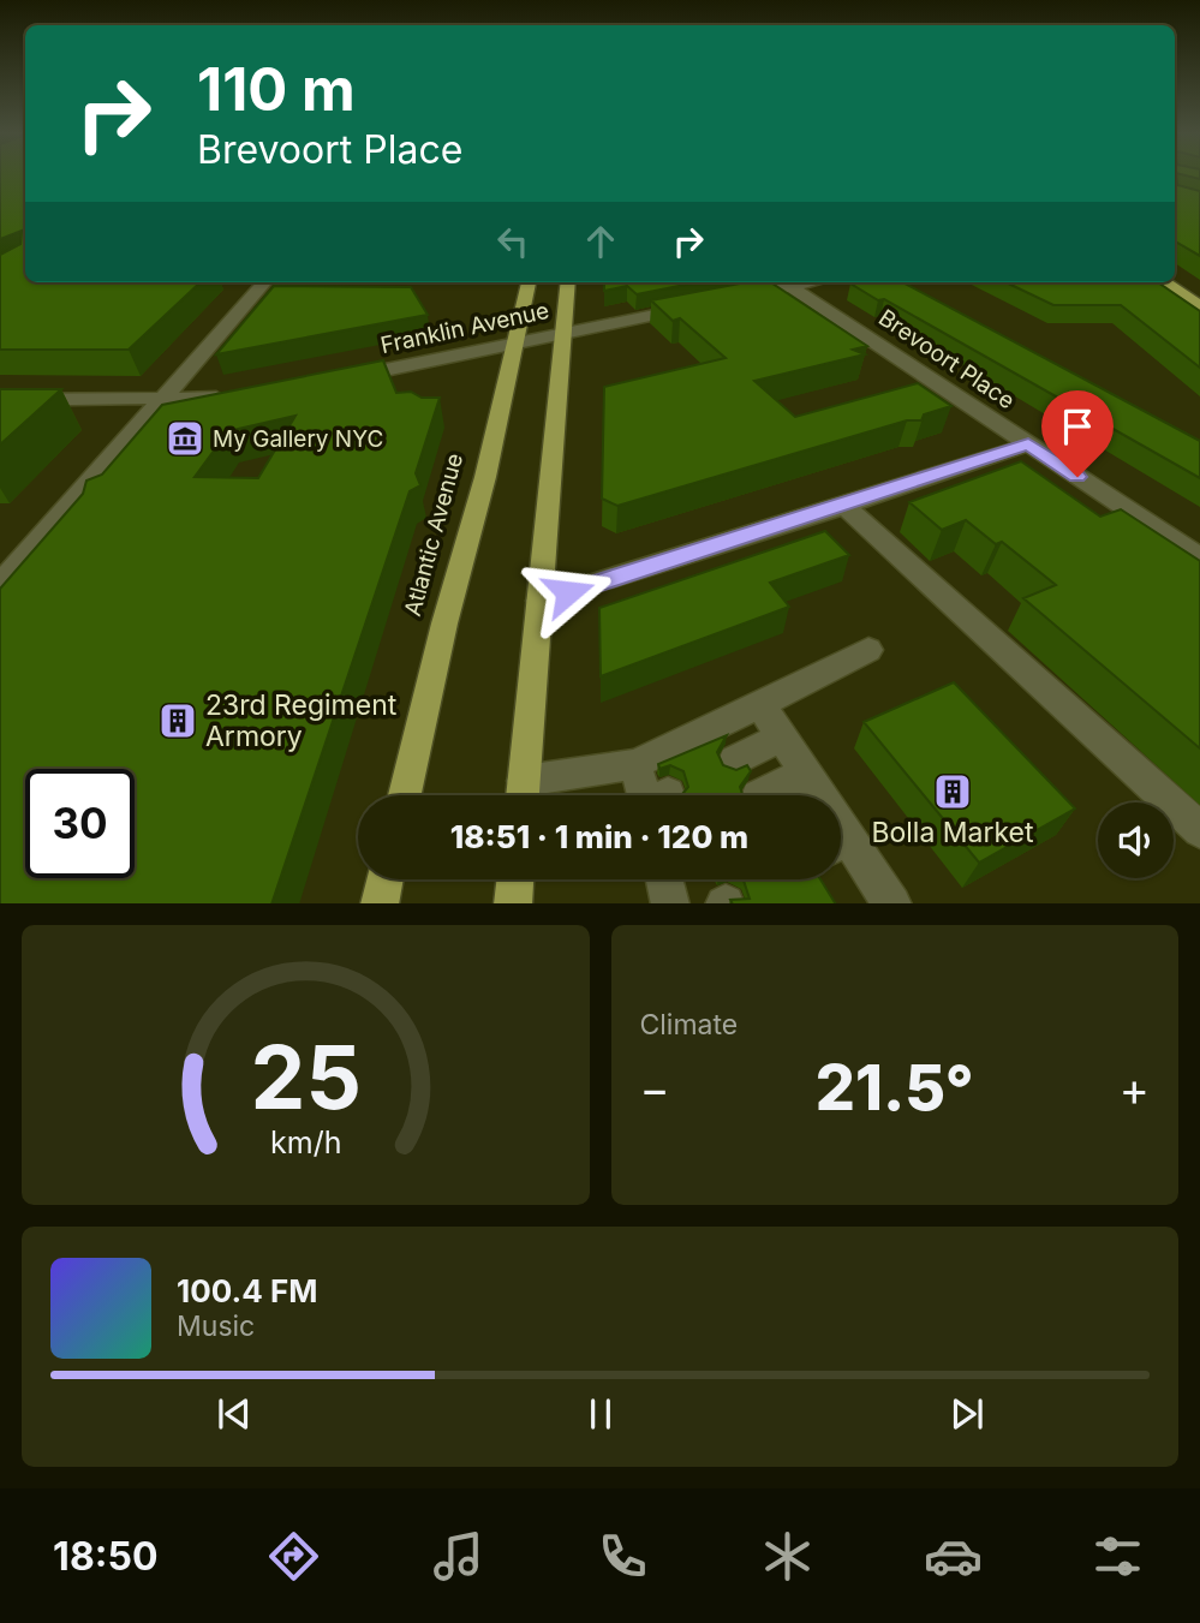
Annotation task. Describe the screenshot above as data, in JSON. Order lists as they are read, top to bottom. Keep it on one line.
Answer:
{"streets":{"main road":["Atlantic Avenue"],"street":["Franklin Avenue","Brevoort Place"]},"crossings":[["Franklin Avenue","Atlantic Avenue"]],"places":{"museum":["My Gallery NYC"],"building":["23rd Regiment Armory","Bolla Market"]},"page":{"turn":["110 m","Brevoort Place"],"limit":"30","trip":"18:51 · 1 min · 120 m","tile":"Climate","heat":["−","21.5°","+"],"song":["100.4 FM","Music"],"tabs":"18:50","gauge":["25","km/h"]}}
